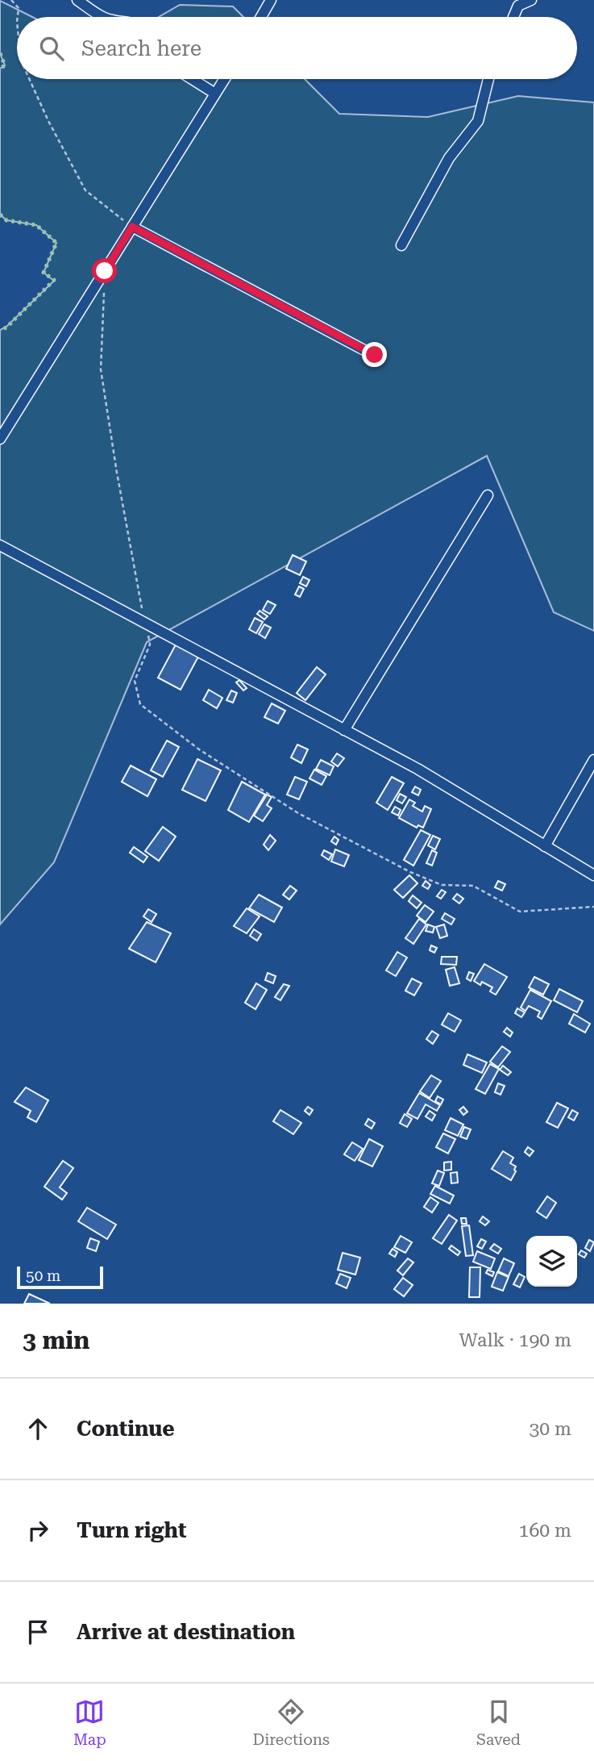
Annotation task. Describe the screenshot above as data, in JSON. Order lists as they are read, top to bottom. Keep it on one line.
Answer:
{"scale_bar":"50 m","page":{"search":"Search here","scale":"50 m","heading":["3 min","Walk · 190 m"],"list":[["Continue","30 m"],["Turn right","160 m"],"Arrive at destination"],"nav":["Map","Directions","Saved"]}}
